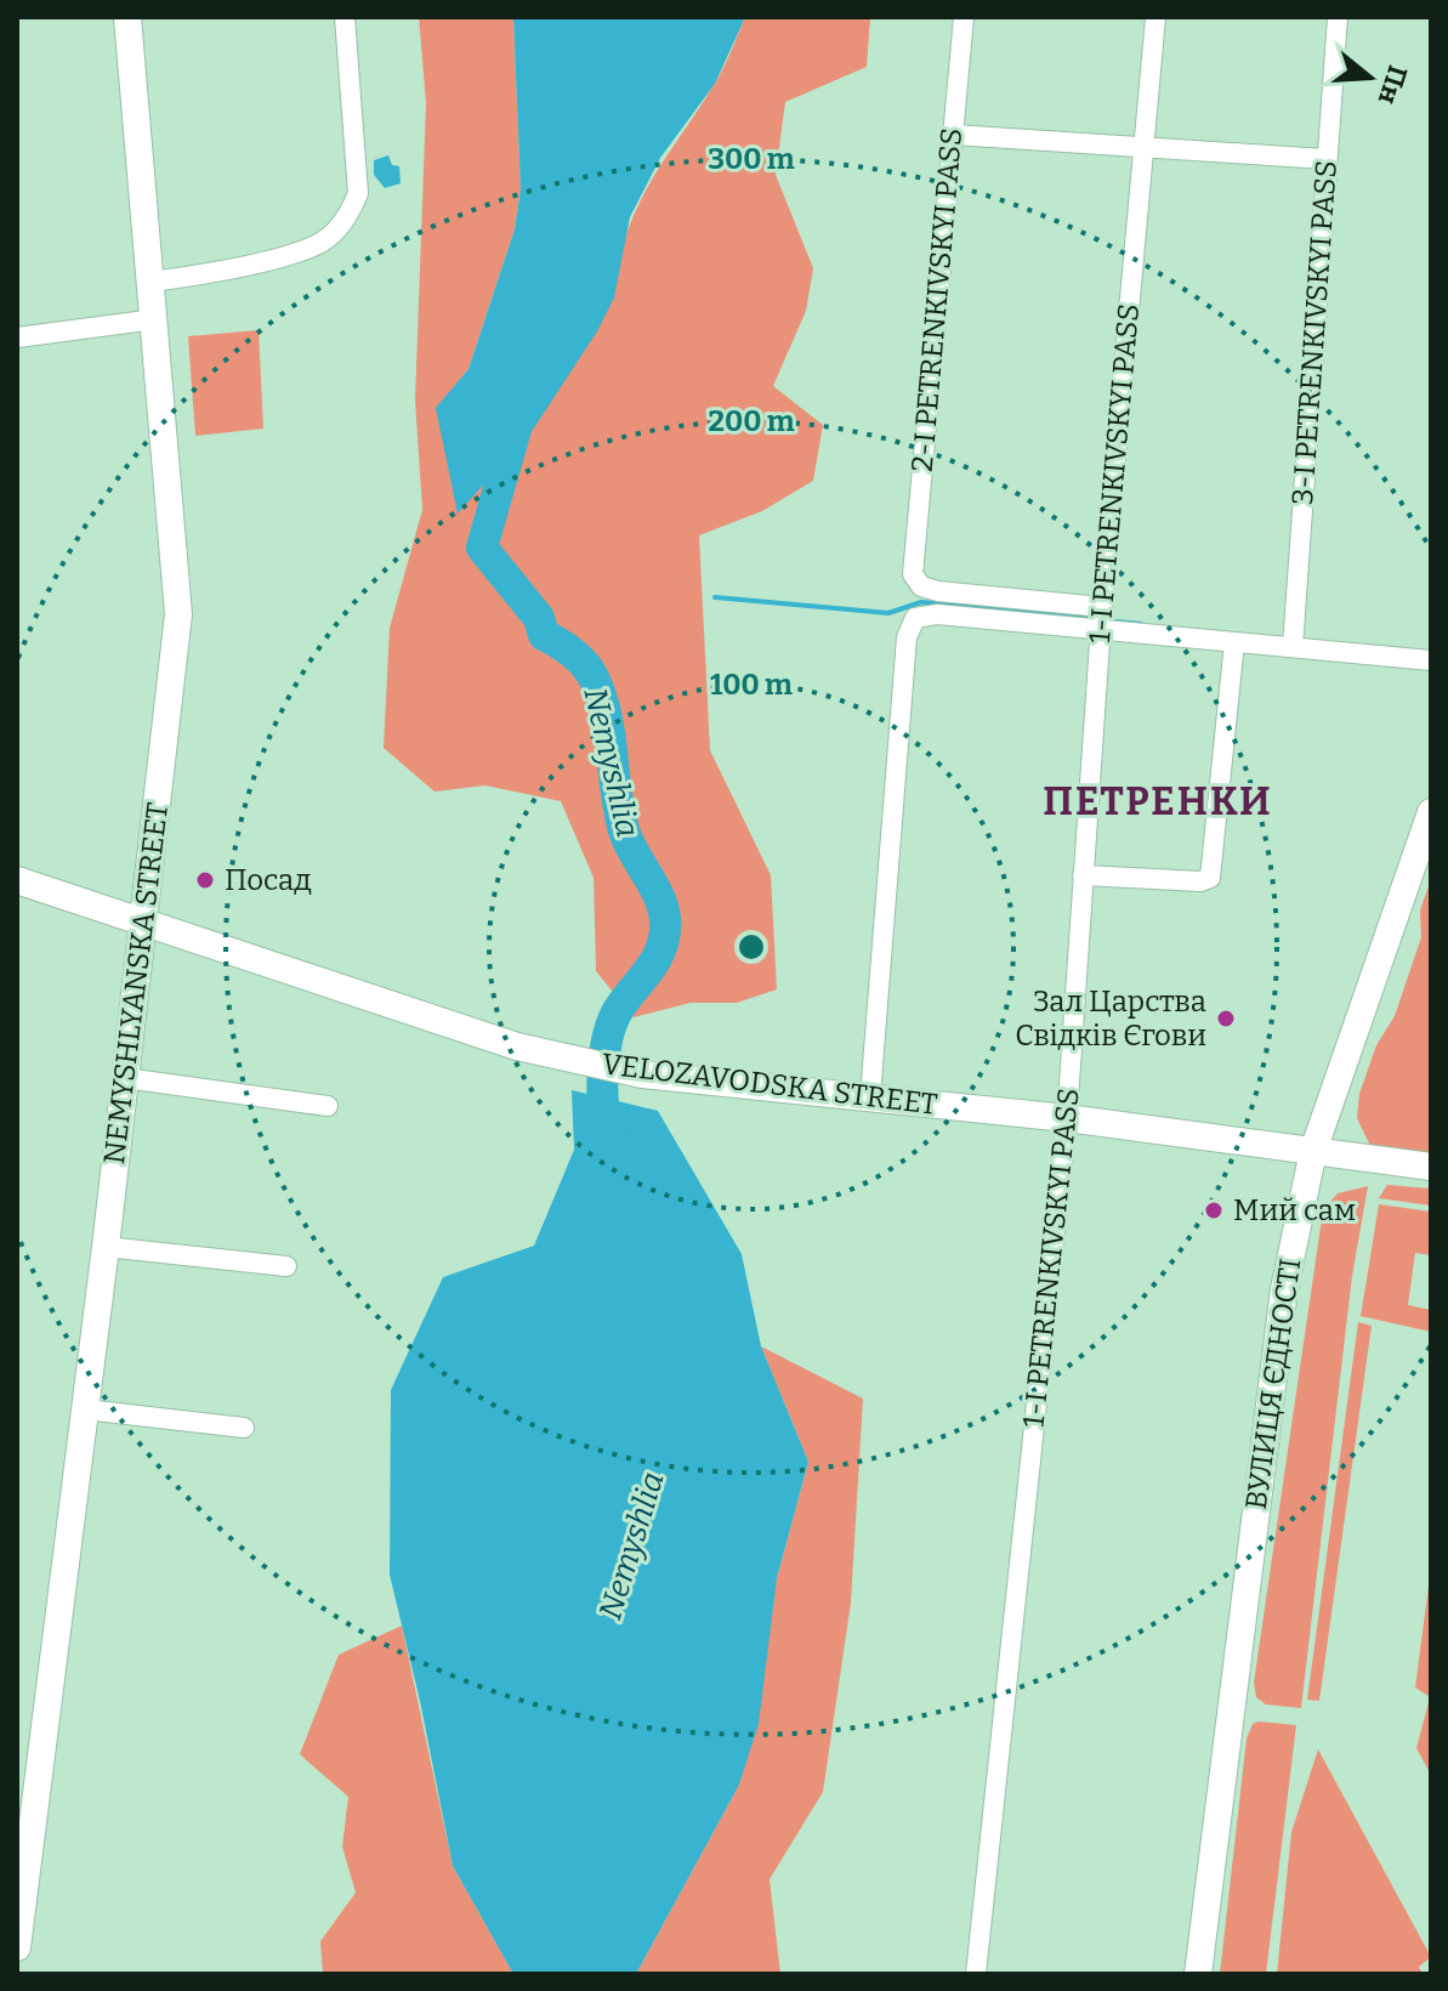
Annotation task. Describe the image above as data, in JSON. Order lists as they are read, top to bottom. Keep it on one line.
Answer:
{"streets":{"street":["2-I PETRENKIVSKYI PASS","3-I PETRENKIVSKYI PASS","1-I PETRENKIVSKYI PASS","NEMYSHLYANSKA STREET","VELOZAVODSKA STREET","ВУЛИЦЯ ЄДНОСТІ"]},"crossings":[["2-I PETRENKIVSKYI PASS","VELOZAVODSKA STREET"],["1-I PETRENKIVSKYI PASS","VELOZAVODSKA STREET"],["NEMYSHLYANSKA STREET","VELOZAVODSKA STREET"],["VELOZAVODSKA STREET","ВУЛИЦЯ ЄДНОСТІ"]],"districts":["ПЕТРЕНКИ"],"water":["Nemyshlia"],"places":["Посад","Зал Царства Свідків Єгови","Мий сам"],"north":"right","rings":["300 m","200 m","100 m"]}
